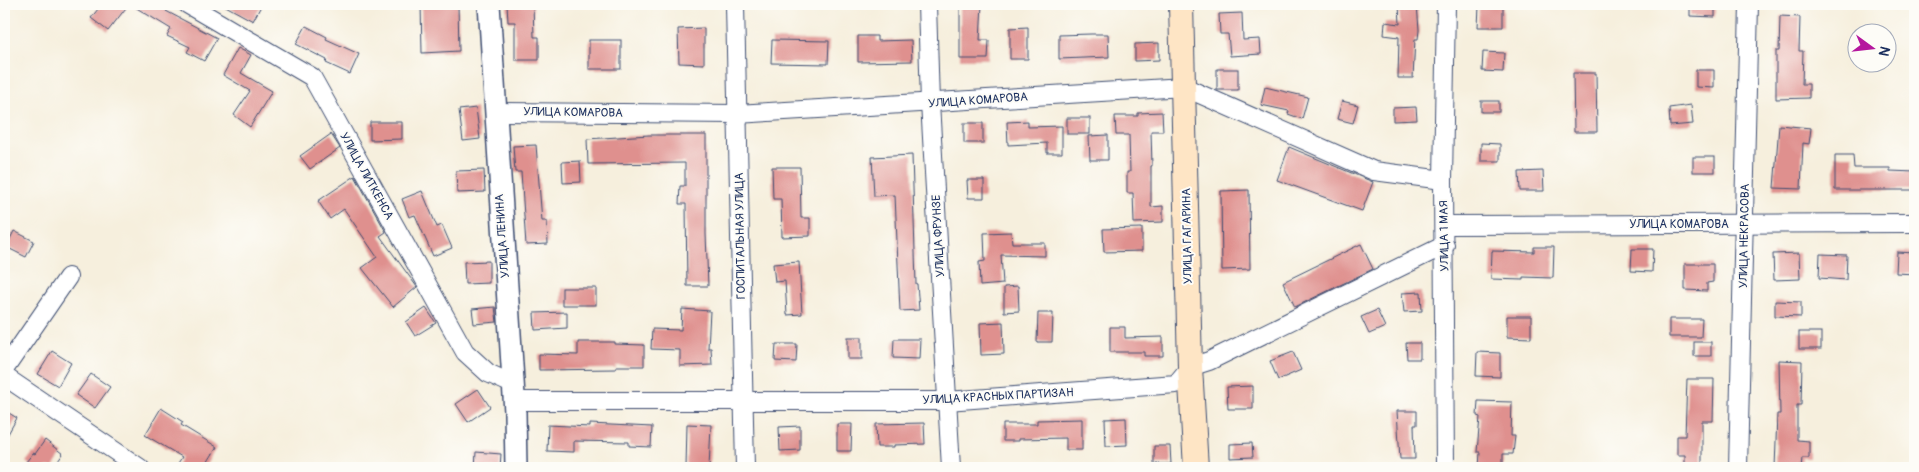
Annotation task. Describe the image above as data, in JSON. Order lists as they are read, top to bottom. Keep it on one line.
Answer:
{"streets":{"main road":["УЛИЦА ГАГАРИНА"],"street":["УЛИЦА КОМАРОВА","УЛИЦА ЛИТКЕНСА","УЛИЦА ЛЕНИНА","ГОСПИТАЛЬНАЯ УЛИЦА","УЛИЦА ФРУНЗЕ","УЛИЦА 1 МАЯ","УЛИЦА НЕКРАСОВА","УЛИЦА КРАСНЫХ ПАРТИЗАН"]},"crossings":[["УЛИЦА КОМАРОВА","УЛИЦА ЛЕНИНА"],["УЛИЦА КОМАРОВА","ГОСПИТАЛЬНАЯ УЛИЦА"],["УЛИЦА КОМАРОВА","УЛИЦА ФРУНЗЕ"],["УЛИЦА КОМАРОВА","УЛИЦА ГАГАРИНА"],["УЛИЦА КОМАРОВА","УЛИЦА 1 МАЯ"],["УЛИЦА КОМАРОВА","УЛИЦА НЕКРАСОВА"],["УЛИЦА ЛИТКЕНСА","УЛИЦА ЛЕНИНА"],["УЛИЦА ЛИТКЕНСА","УЛИЦА КРАСНЫХ ПАРТИЗАН"],["УЛИЦА ЛЕНИНА","УЛИЦА КРАСНЫХ ПАРТИЗАН"],["ГОСПИТАЛЬНАЯ УЛИЦА","УЛИЦА КРАСНЫХ ПАРТИЗАН"],["УЛИЦА ФРУНЗЕ","УЛИЦА КРАСНЫХ ПАРТИЗАН"],["УЛИЦА ГАГАРИНА","УЛИЦА КРАСНЫХ ПАРТИЗАН"],["УЛИЦА 1 МАЯ","УЛИЦА КРАСНЫХ ПАРТИЗАН"]],"north":"right"}
